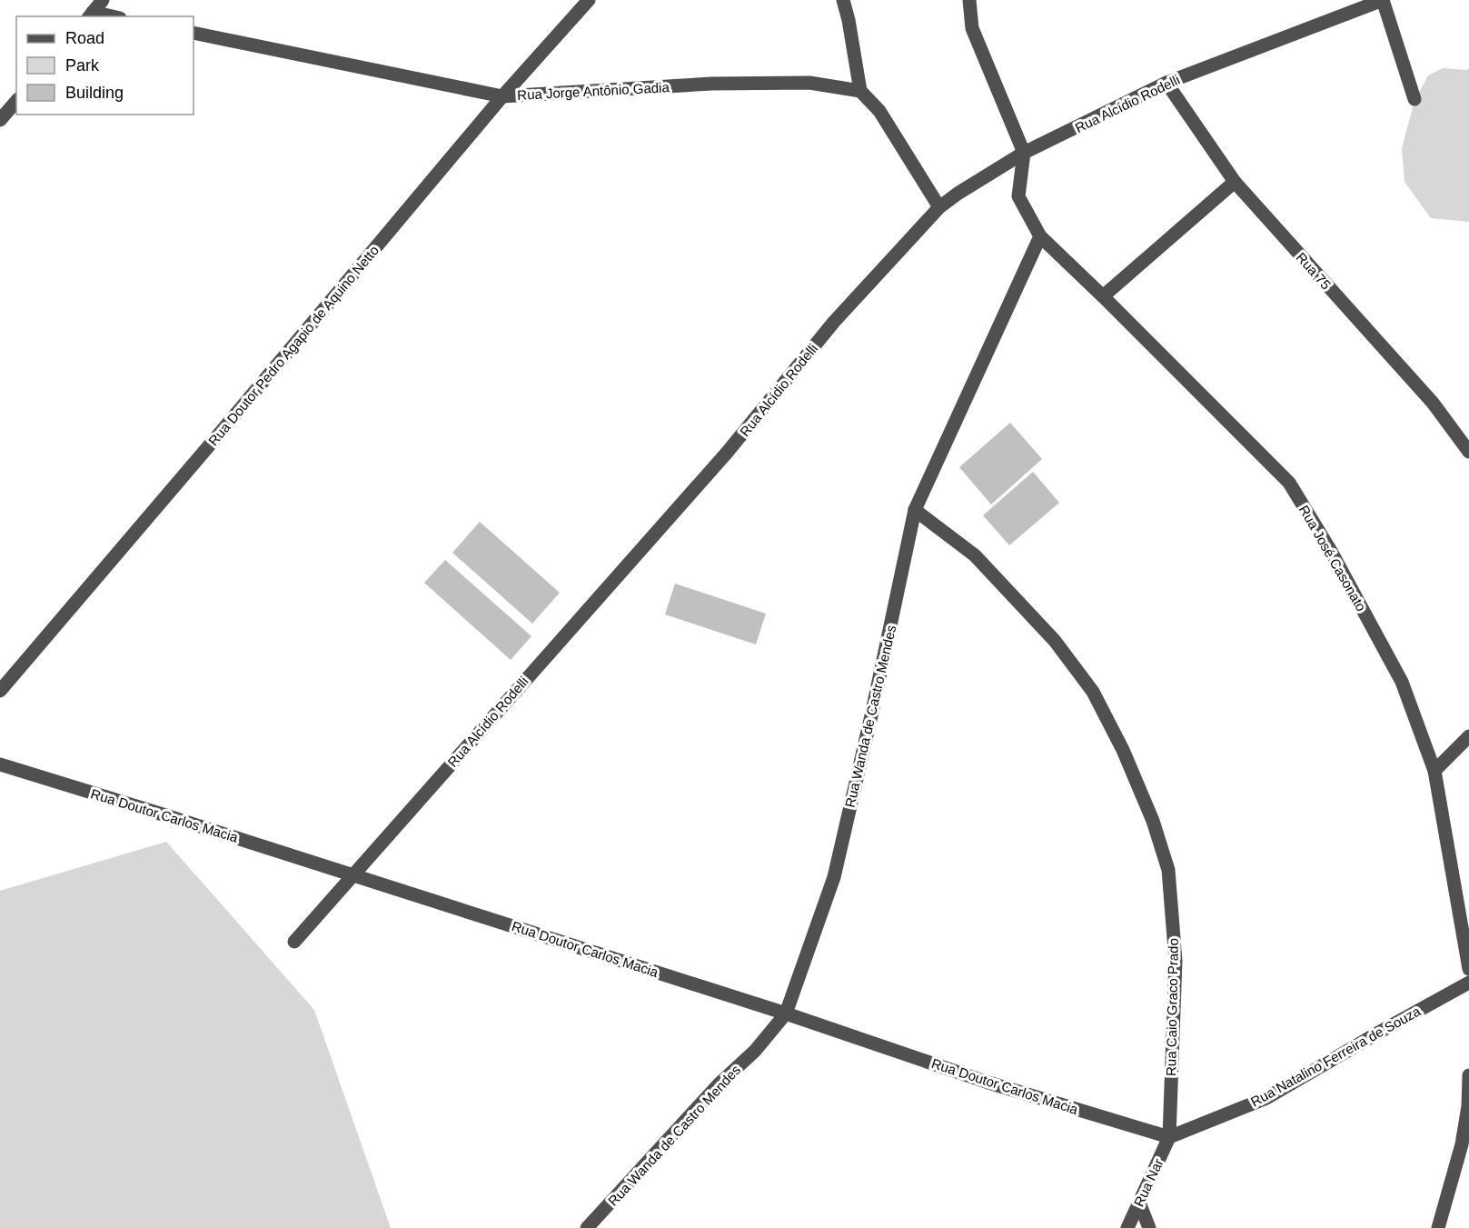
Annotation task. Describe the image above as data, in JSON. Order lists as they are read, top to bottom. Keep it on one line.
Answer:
{"streets":{"street":["Rua Jorge Antônio Gadia","Rua Alcídio Rodelli","Rua 75","Rua Doutor Pedro Agapio de Aquino Netto","Rua José Casonato","Rua Wanda de Castro Mendes","Rua Doutor Carlos Macia","Rua Caio Graco Prado","Rua Natalino Ferreira de Souza","Rua Nar"]},"crossings":[["Rua Jorge Antônio Gadia","Rua Doutor Pedro Agapio de Aquino Netto"],["Rua Alcídio Rodelli","Rua 75"],["Rua Alcídio Rodelli","Rua Doutor Carlos Macia"],["Rua José Casonato","Rua Wanda de Castro Mendes"],["Rua Wanda de Castro Mendes","Rua Doutor Carlos Macia"],["Rua Wanda de Castro Mendes","Rua Caio Graco Prado"],["Rua Doutor Carlos Macia","Rua Caio Graco Prado"],["Rua Doutor Carlos Macia","Rua Natalino Ferreira de Souza"],["Rua Doutor Carlos Macia","Rua Nar"],["Rua Caio Graco Prado","Rua Natalino Ferreira de Souza"],["Rua Caio Graco Prado","Rua Nar"],["Rua Natalino Ferreira de Souza","Rua Nar"]],"legend":["Road","Park","Building"]}
